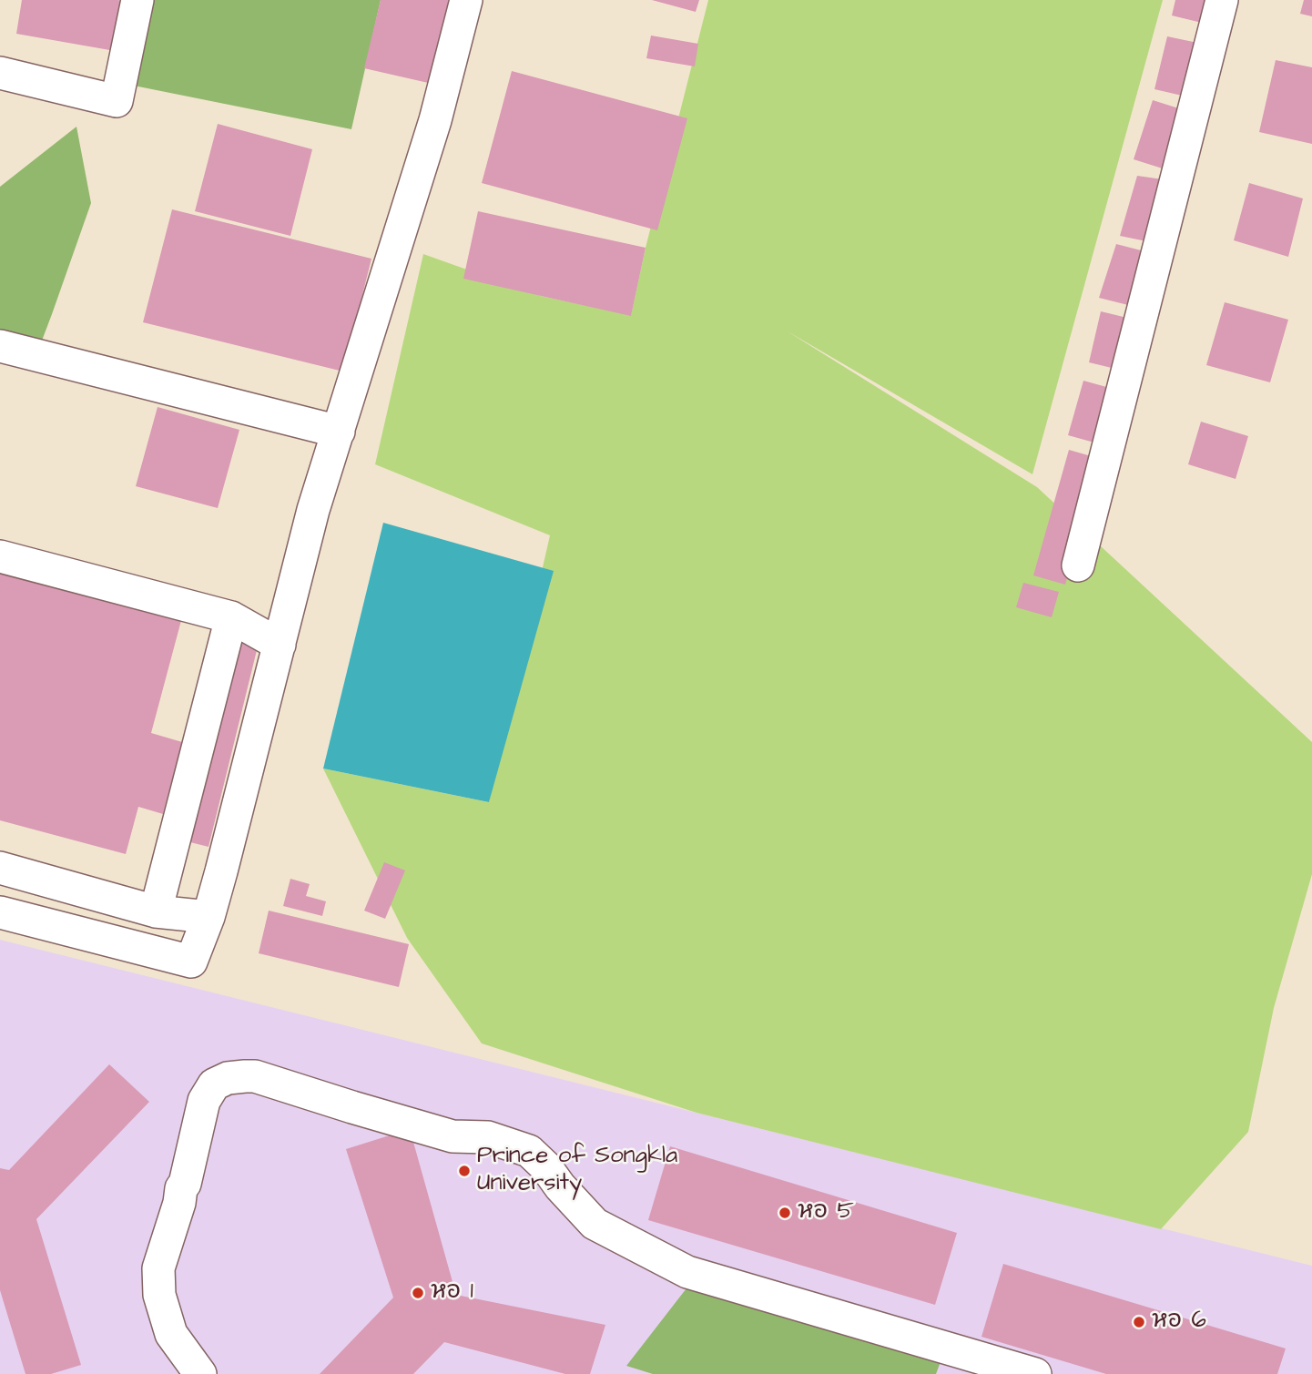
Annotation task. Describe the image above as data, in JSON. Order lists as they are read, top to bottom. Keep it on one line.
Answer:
{"places":["Prince of Songkla University","หอ 5","หอ 1","หอ 6"]}
